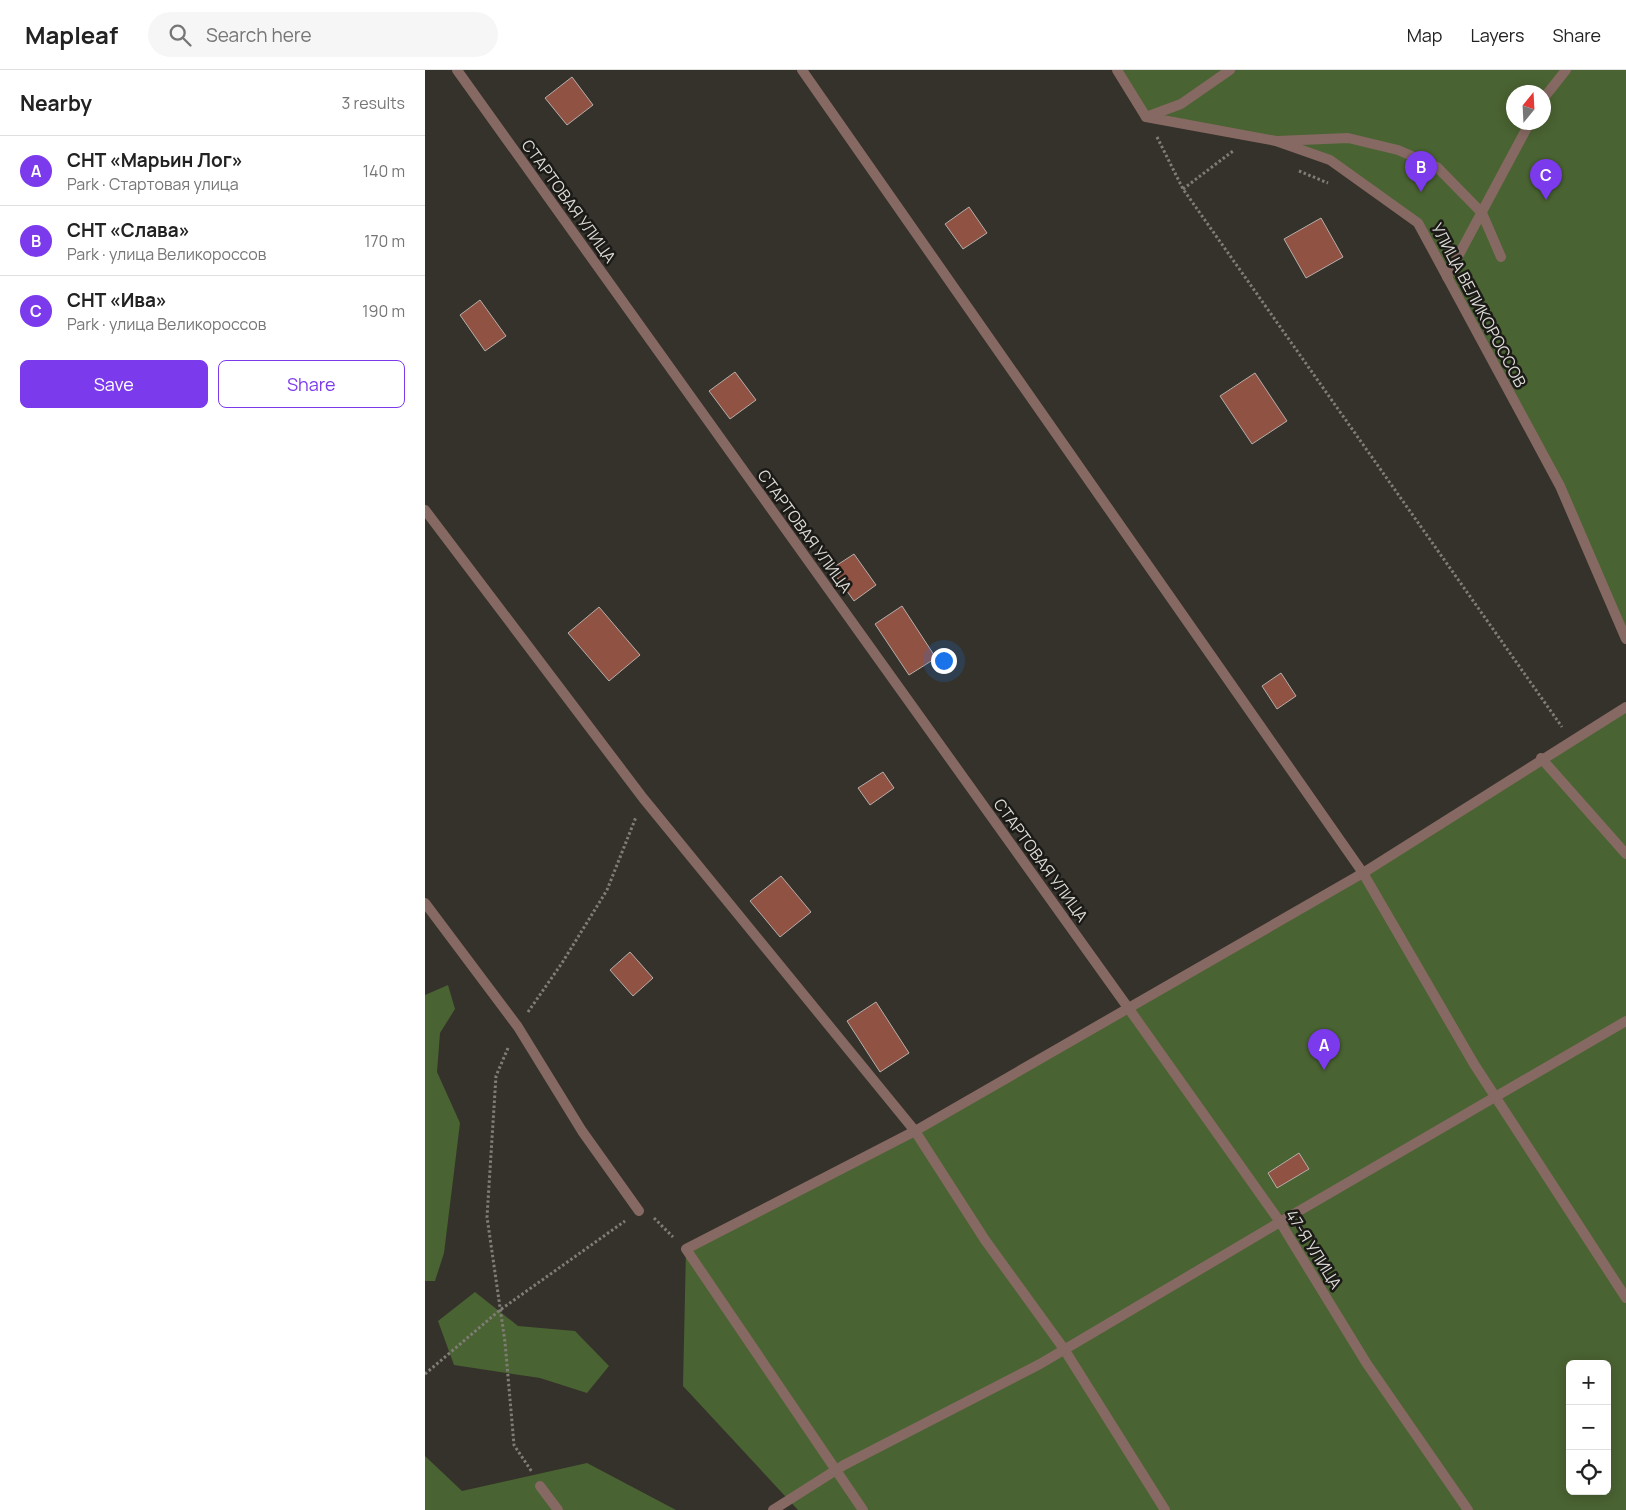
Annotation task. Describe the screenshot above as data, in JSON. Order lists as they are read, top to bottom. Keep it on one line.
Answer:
{"streets":{"street":["СТАРТОВАЯ УЛИЦА","УЛИЦА ВЕЛИКОРОССОВ","47-Я УЛИЦА"]},"crossings":[["СТАРТОВАЯ УЛИЦА","47-Я УЛИЦА"]],"north":"top","page":{"header":"Mapleaf","search":"Search here","nav":["Map","Layers","Share"],"heading":["Nearby","3 results"],"list":[{"mark":"A","name":"СНТ «Марьин Лог»","note":"Park · Стартовая улица","value":"140 m"},{"mark":"B","name":"СНТ «Слава»","note":"Park · улица Великороссов","value":"170 m"},{"mark":"C","name":"СНТ «Ива»","note":"Park · улица Великороссов","value":"190 m"}],"pins":["B","C","A"],"buttons":["Save","Share"],"map_buttons":["+","−"]}}
